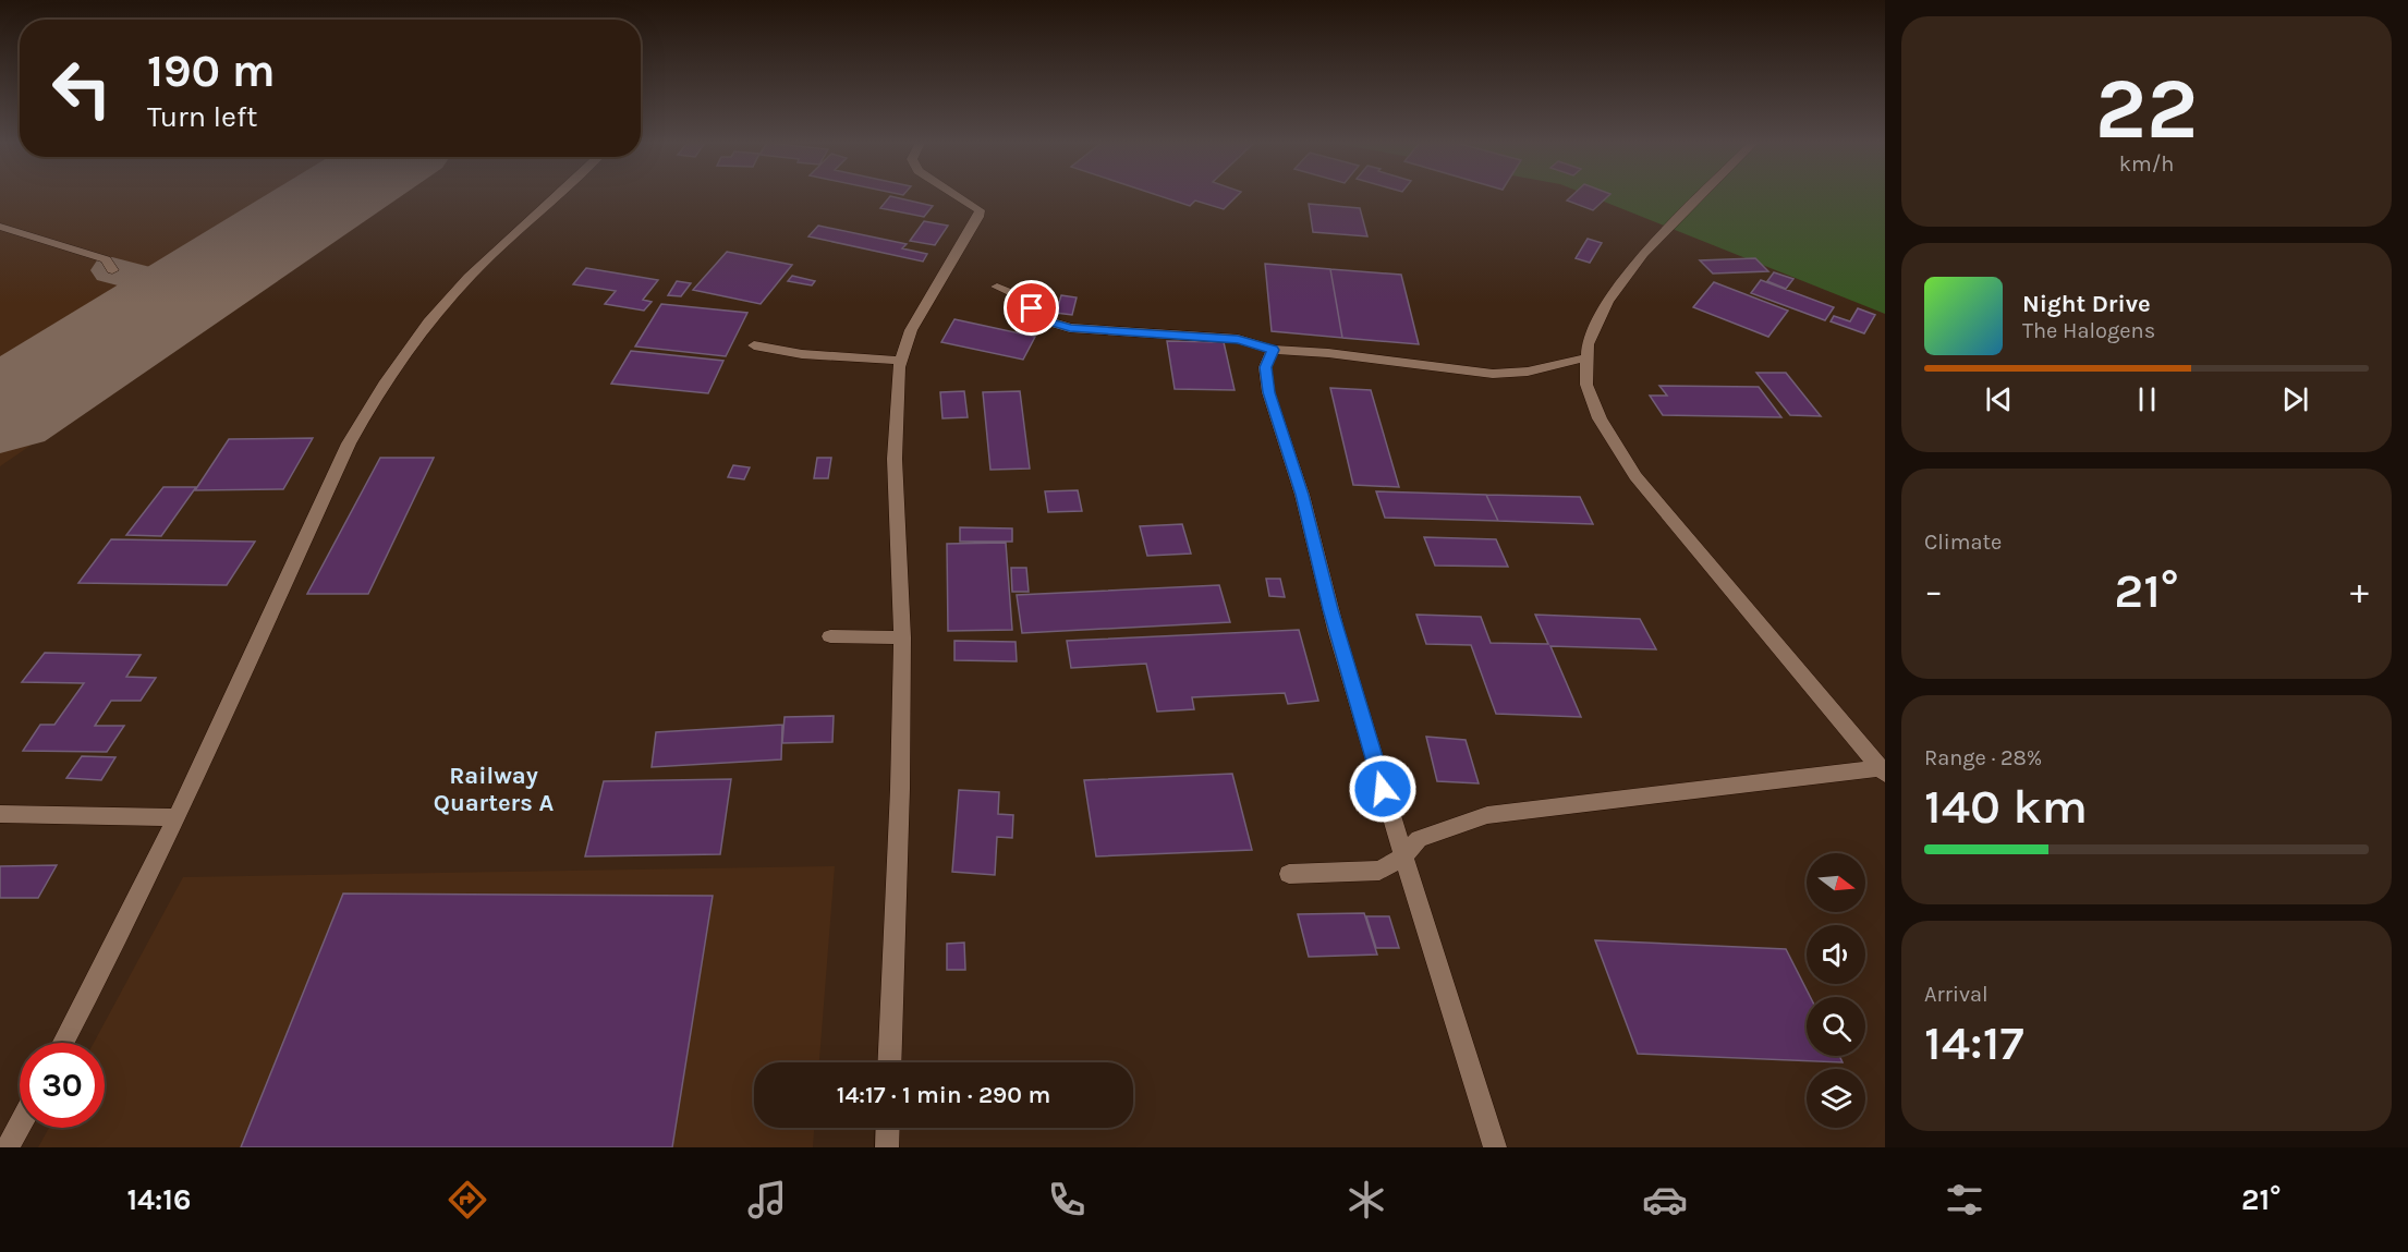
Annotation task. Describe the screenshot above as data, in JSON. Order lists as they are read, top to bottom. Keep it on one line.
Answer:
{"districts":["Railway Quarters A"],"north":"right","page":{"tile":[["22","km/h"],"Climate",["Range · 28%","140 km"],["Arrival","14:17"]],"turn":["190 m","Turn left"],"song":["Night Drive","The Halogens"],"heat":["−","21°","+"],"limit":"30","trip":"14:17 · 1 min · 290 m","tabs":["14:16","21°"]}}
